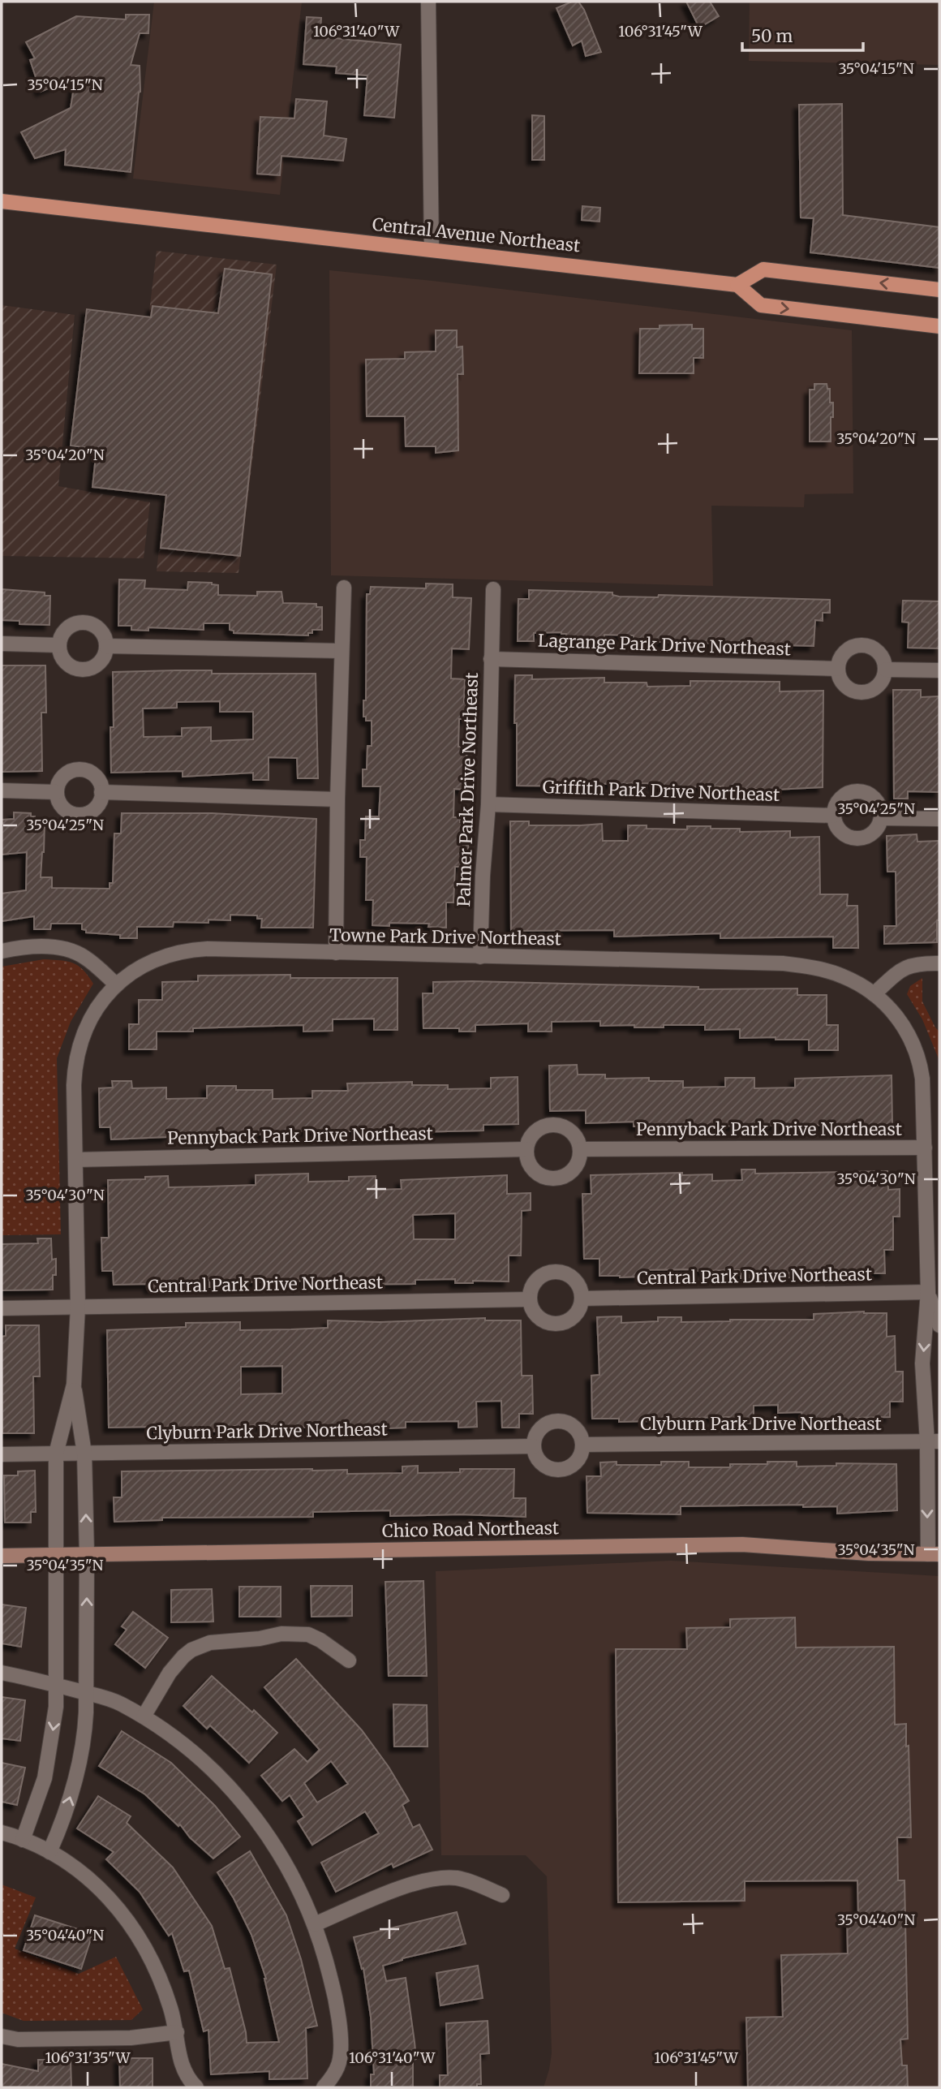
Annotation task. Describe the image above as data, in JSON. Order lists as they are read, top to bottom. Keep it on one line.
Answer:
{"streets":{"main road":["Central Avenue Northeast"],"street":["Lagrange Park Drive Northeast","Palmer Park Drive Northeast","Griffith Park Drive Northeast","Towne Park Drive Northeast","Pennyback Park Drive Northeast","Central Park Drive Northeast","Clyburn Park Drive Northeast","Chico Road Northeast"]},"crossings":[["Lagrange Park Drive Northeast","Palmer Park Drive Northeast"],["Palmer Park Drive Northeast","Griffith Park Drive Northeast"],["Palmer Park Drive Northeast","Towne Park Drive Northeast"],["Towne Park Drive Northeast","Pennyback Park Drive Northeast"],["Towne Park Drive Northeast","Central Park Drive Northeast"],["Towne Park Drive Northeast","Clyburn Park Drive Northeast"],["Towne Park Drive Northeast","Chico Road Northeast"]],"scale_bar":"50 m","coordinates":["106°31'40\"W","106°31'45\"W","35°04'15\"N","35°04'20\"N","35°04'25\"N","35°04'30\"N","35°04'35\"N","35°04'40\"N","106°31'35\"W"]}
